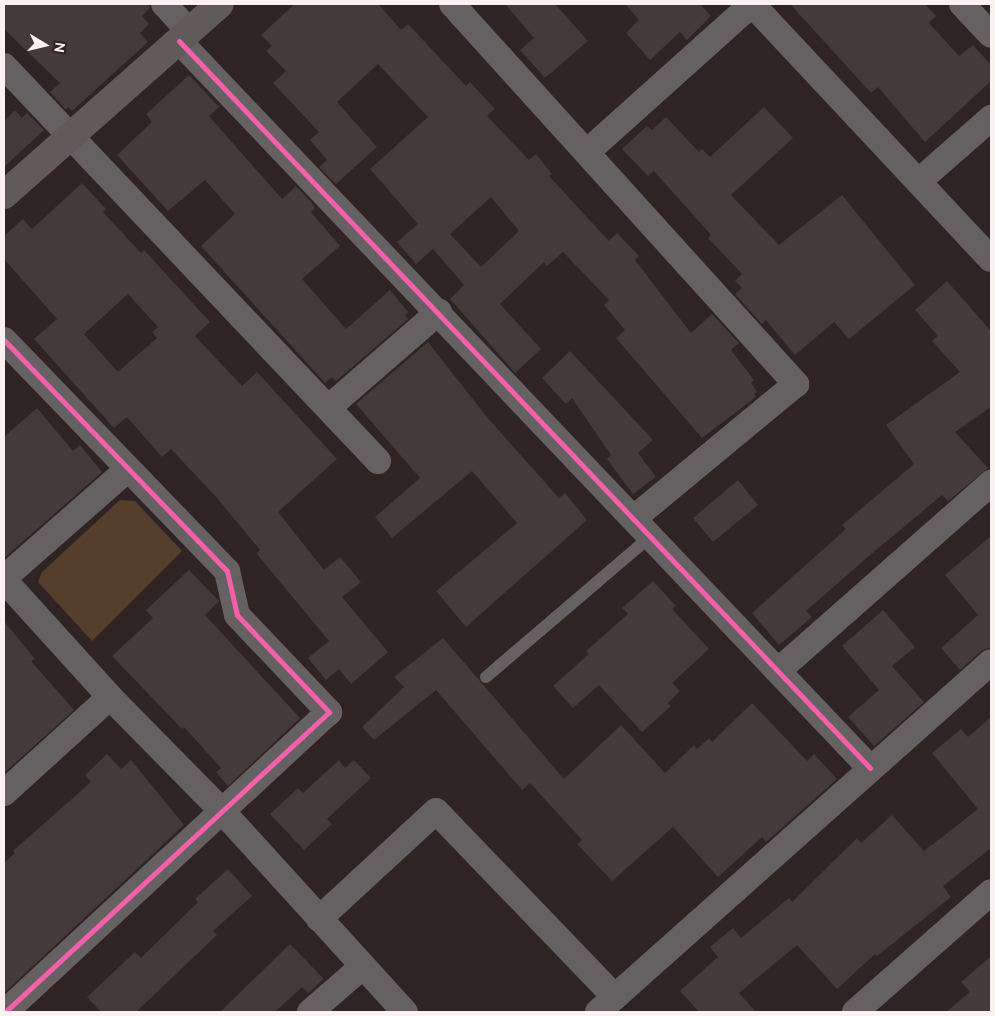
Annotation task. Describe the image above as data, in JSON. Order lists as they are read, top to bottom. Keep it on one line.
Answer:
{"north":"right"}
